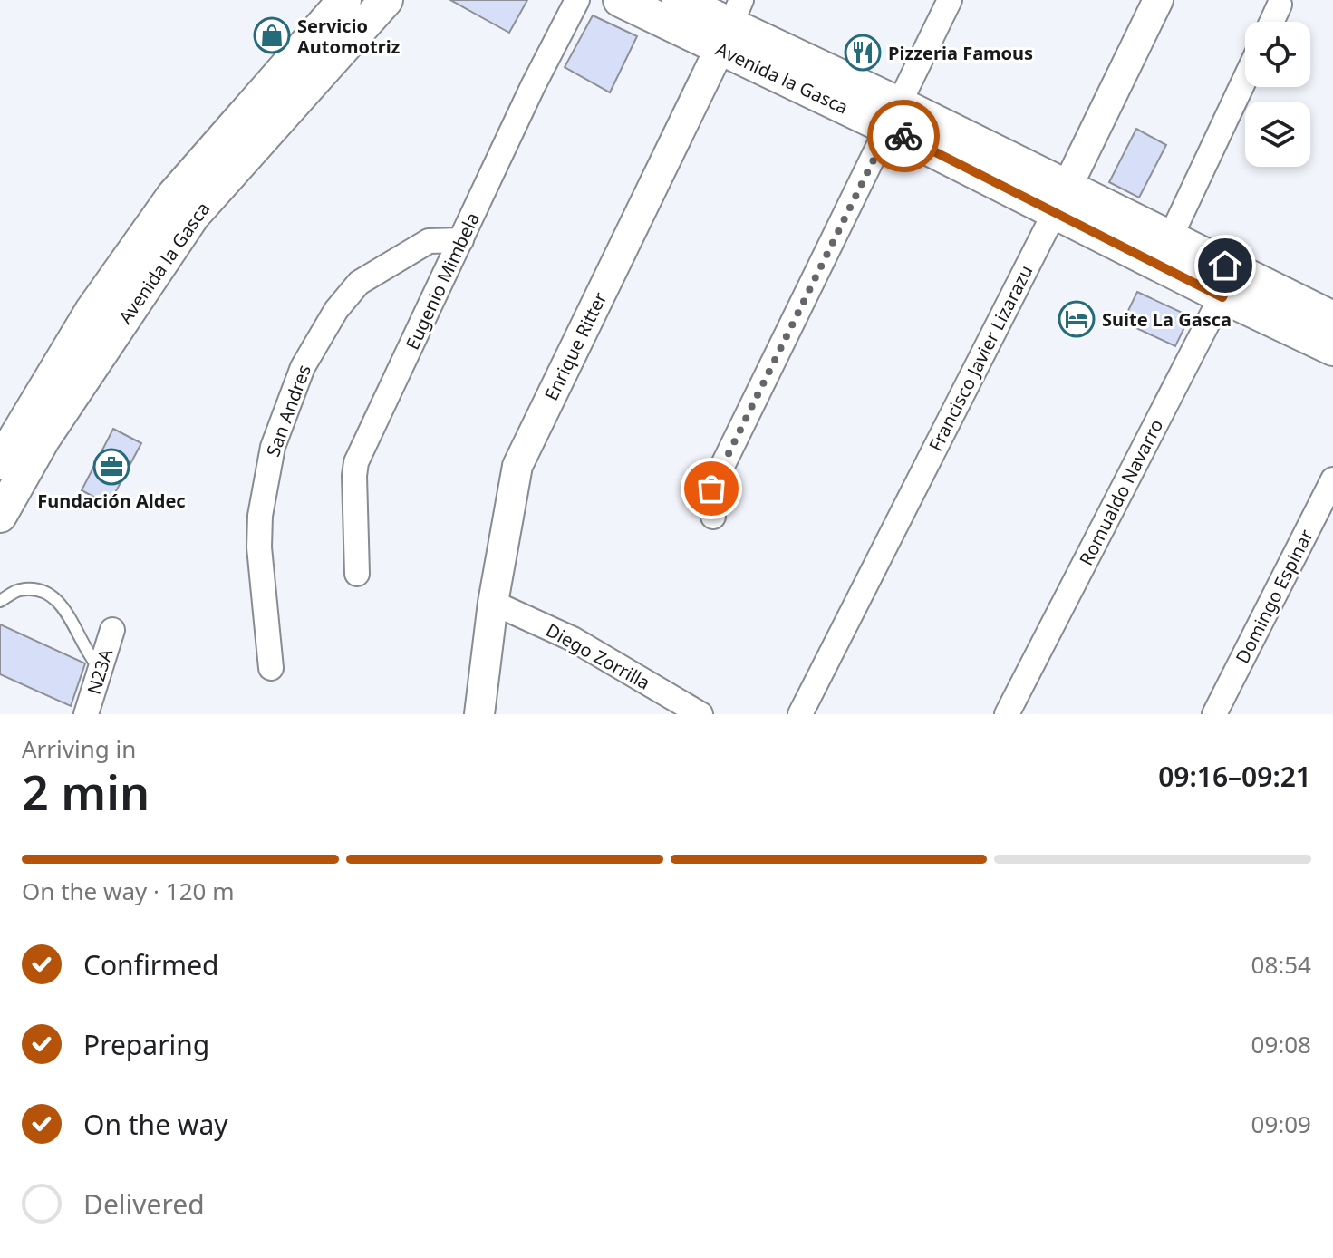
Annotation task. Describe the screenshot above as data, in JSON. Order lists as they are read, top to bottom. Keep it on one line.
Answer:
{"streets":{"main road":["Avenida la Gasca"],"street":["Eugenio Mimbela","Enrique Ritter","Francisco Javier Lizarazu","San Andres","Romualdo Navarro","Domingo Espinar","Diego Zorrilla","N23A"]},"crossings":[["Avenida la Gasca","Enrique Ritter"],["Avenida la Gasca","Francisco Javier Lizarazu"],["Avenida la Gasca","Romualdo Navarro"],["Eugenio Mimbela","San Andres"],["Enrique Ritter","Diego Zorrilla"]],"places":{"shop":["Servicio Automotriz"],"restaurant":["Pizzeria Famous"],"hotel":["Suite La Gasca"],"office":["Fundación Aldec"]},"page":{"heading":["2 min","Arriving in","09:16–09:21"],"bar":"On the way · 120 m","list":[["Confirmed","08:54"],["Preparing","09:08"],["On the way","09:09"],"Delivered"]}}
